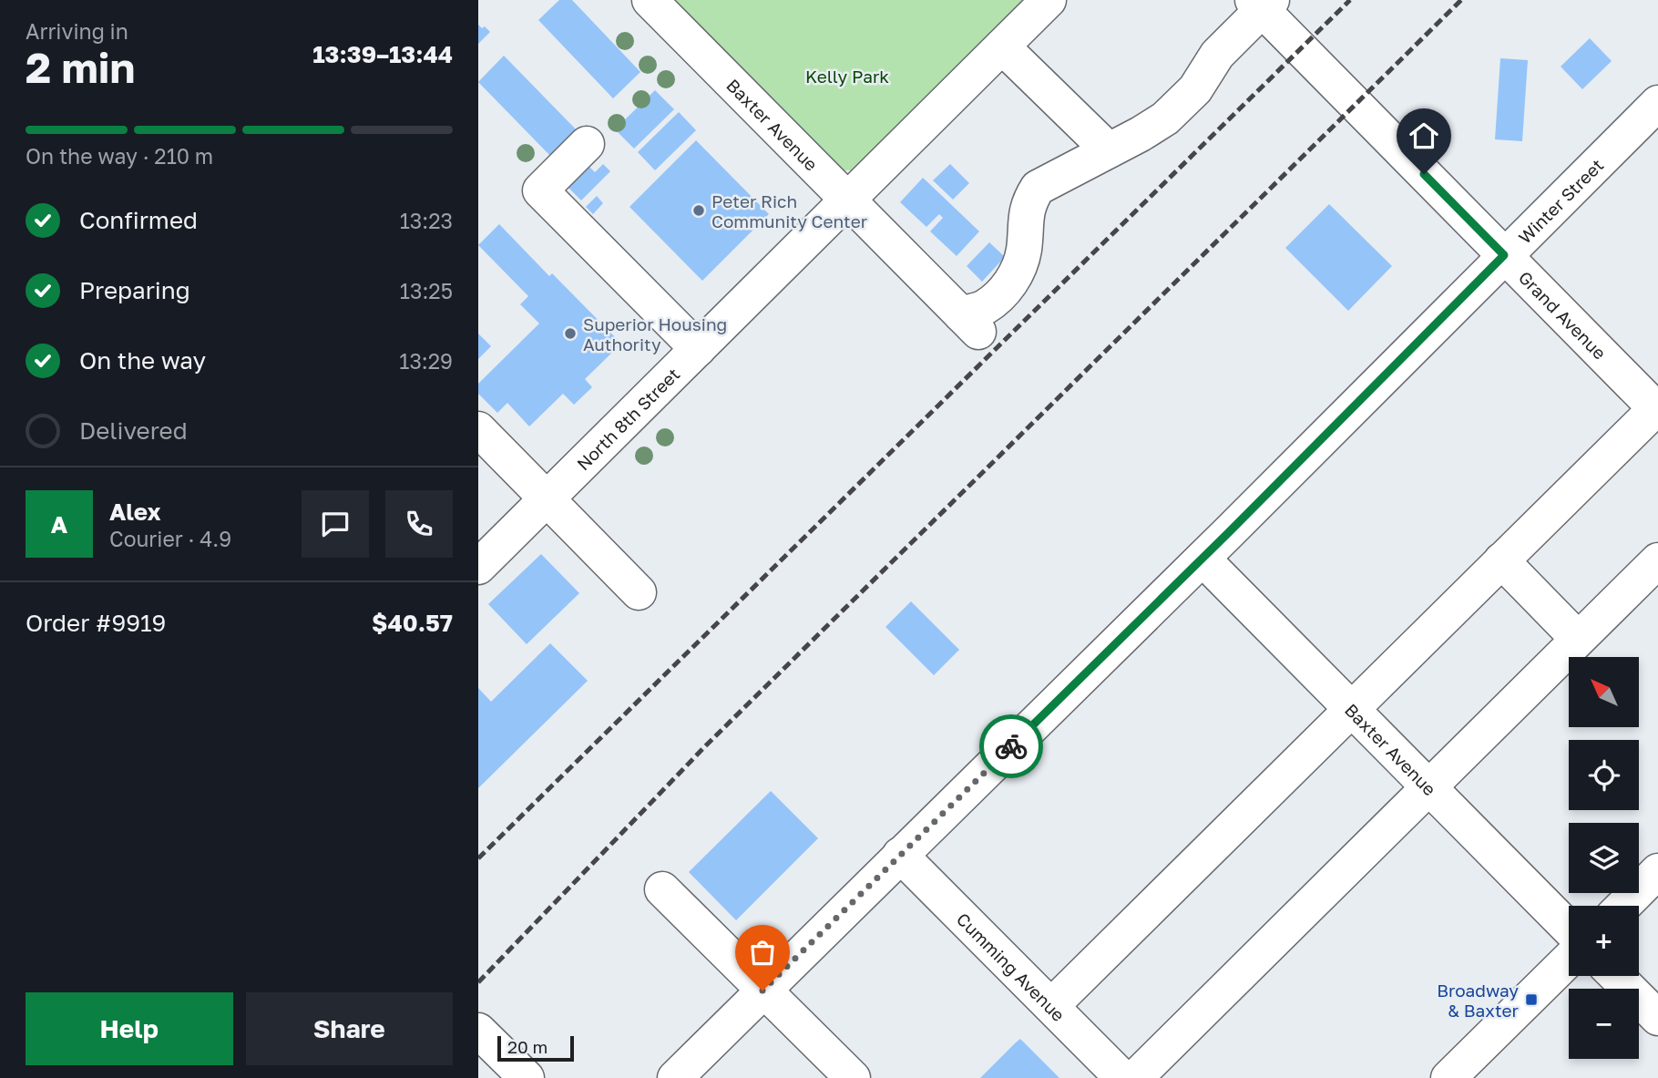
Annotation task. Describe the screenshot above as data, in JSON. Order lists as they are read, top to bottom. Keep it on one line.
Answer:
{"streets":{"street":["Baxter Avenue","Winter Street","Grand Avenue","North 8th Street","Cumming Avenue"]},"crossings":[["Baxter Avenue","Winter Street"],["Baxter Avenue","North 8th Street"],["Winter Street","Grand Avenue"],["Winter Street","Cumming Avenue"]],"parks":["Kelly Park"],"places":{"other":["Peter Rich Community Center","Superior Housing Authority"],"transit":["Broadway & Baxter"]},"scale_bar":"20 m","north":"top left","page":{"heading":["2 min","Arriving in","13:39–13:44"],"panel":["Alex","Courier · 4.9","Order #9919","$40.57"],"bar":"On the way · 210 m","list":[["Confirmed","13:23"],["Preparing","13:25"],["On the way","13:29"],"Delivered"],"round":"A","map_buttons":["+","−"],"buttons":["Help","Share"],"scale":"20 m"}}
